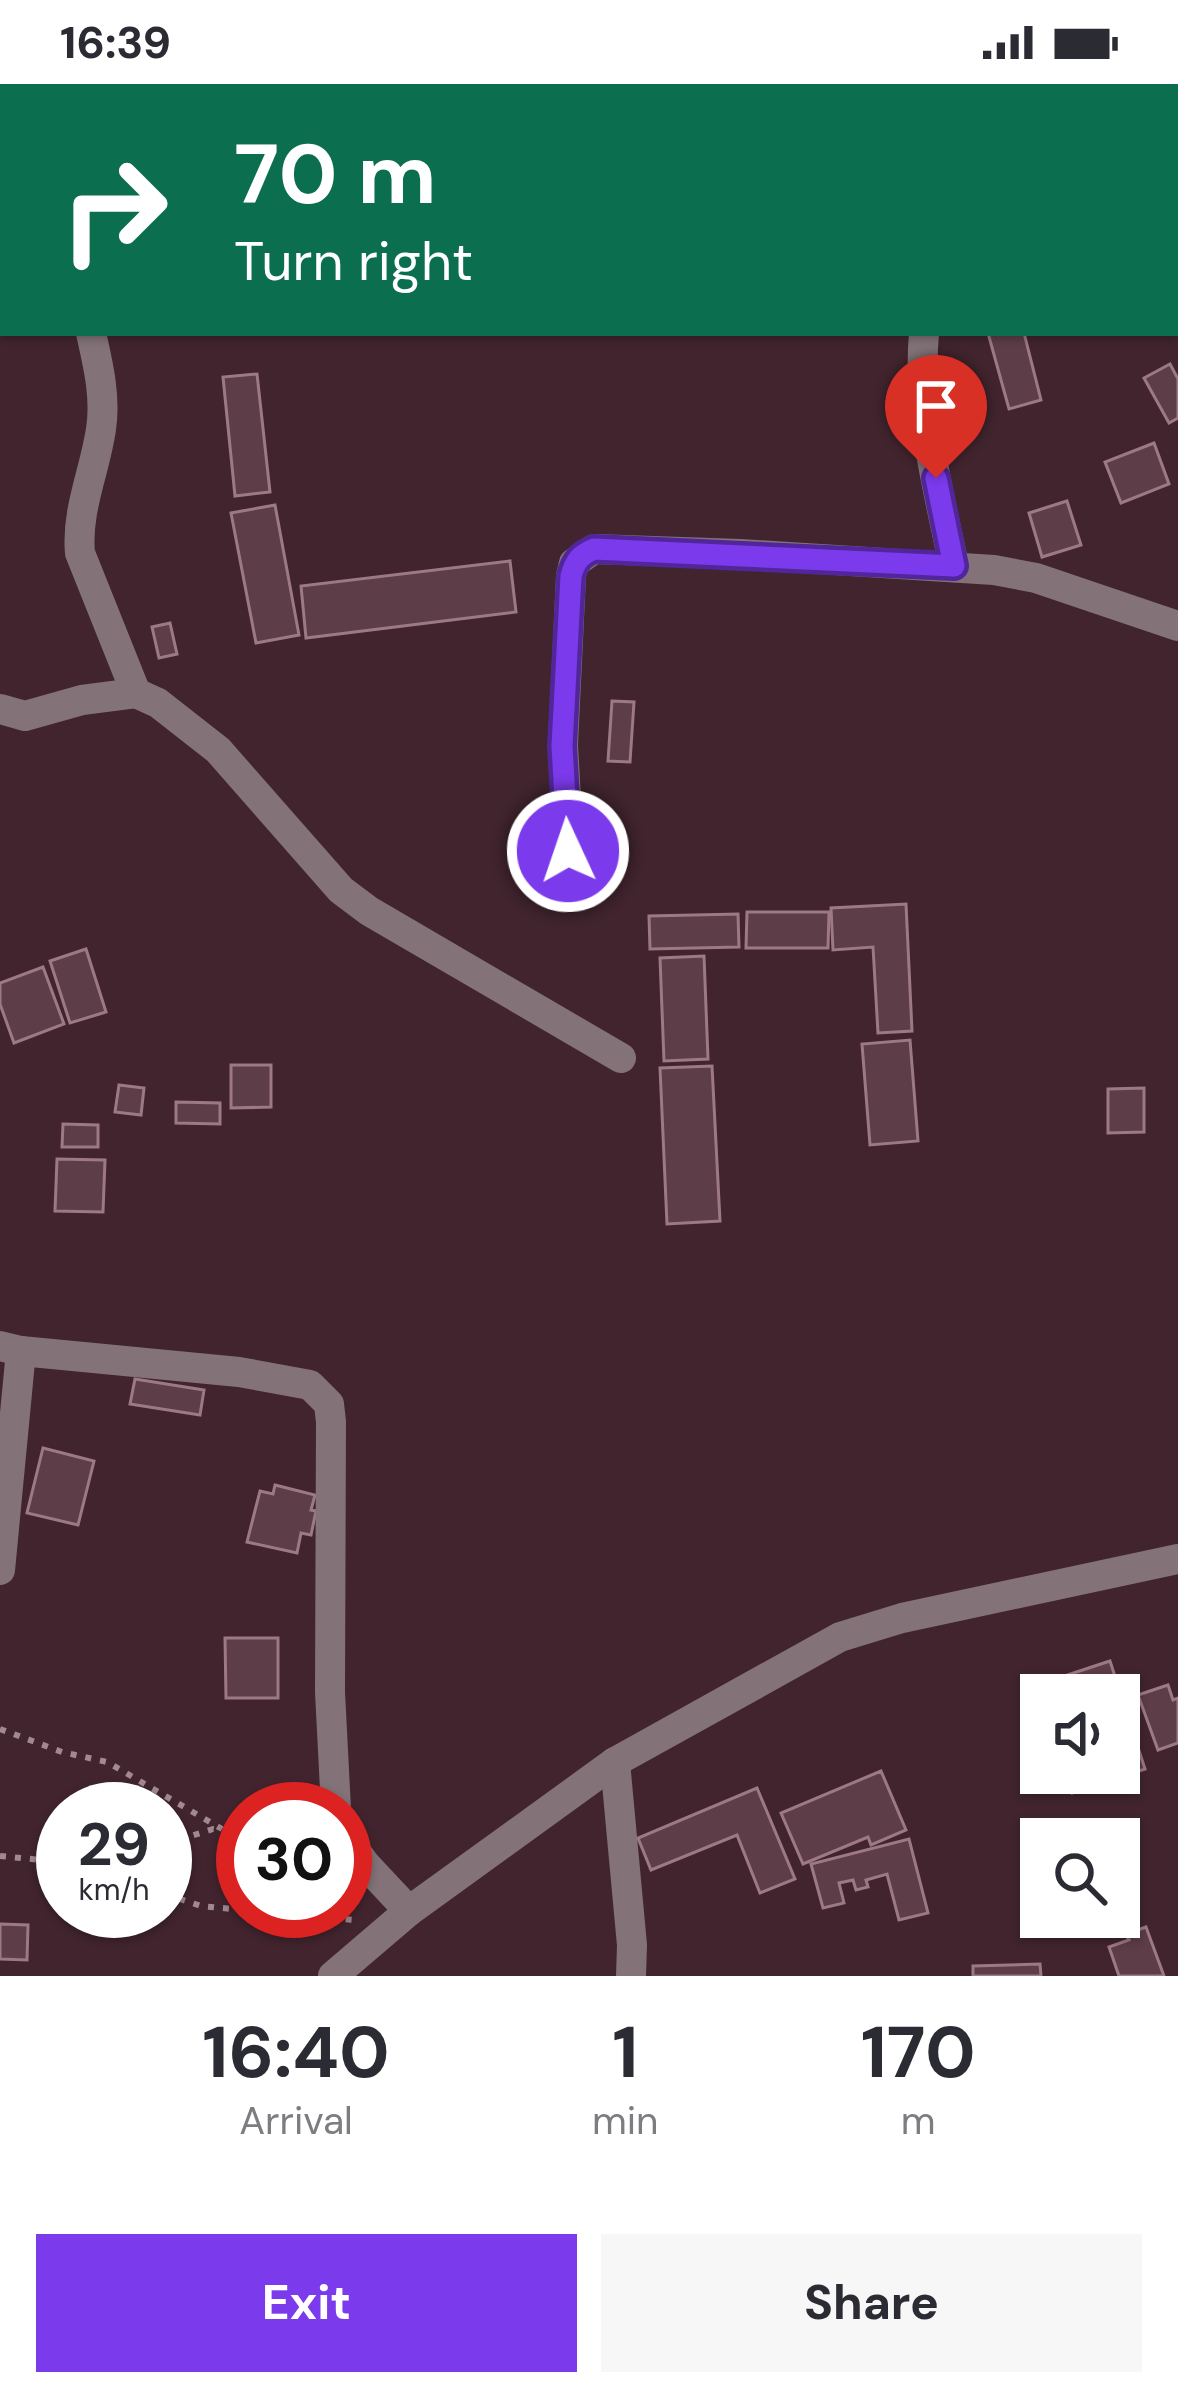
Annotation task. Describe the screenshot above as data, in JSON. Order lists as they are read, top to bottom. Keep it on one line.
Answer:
{"page":{"status":"16:39","turn":["70 m","Turn right"],"speed":"29 km/h","limit":"30","eta":["16:40","Arrival","1","min","170","m"],"buttons":["Exit","Share"]}}
